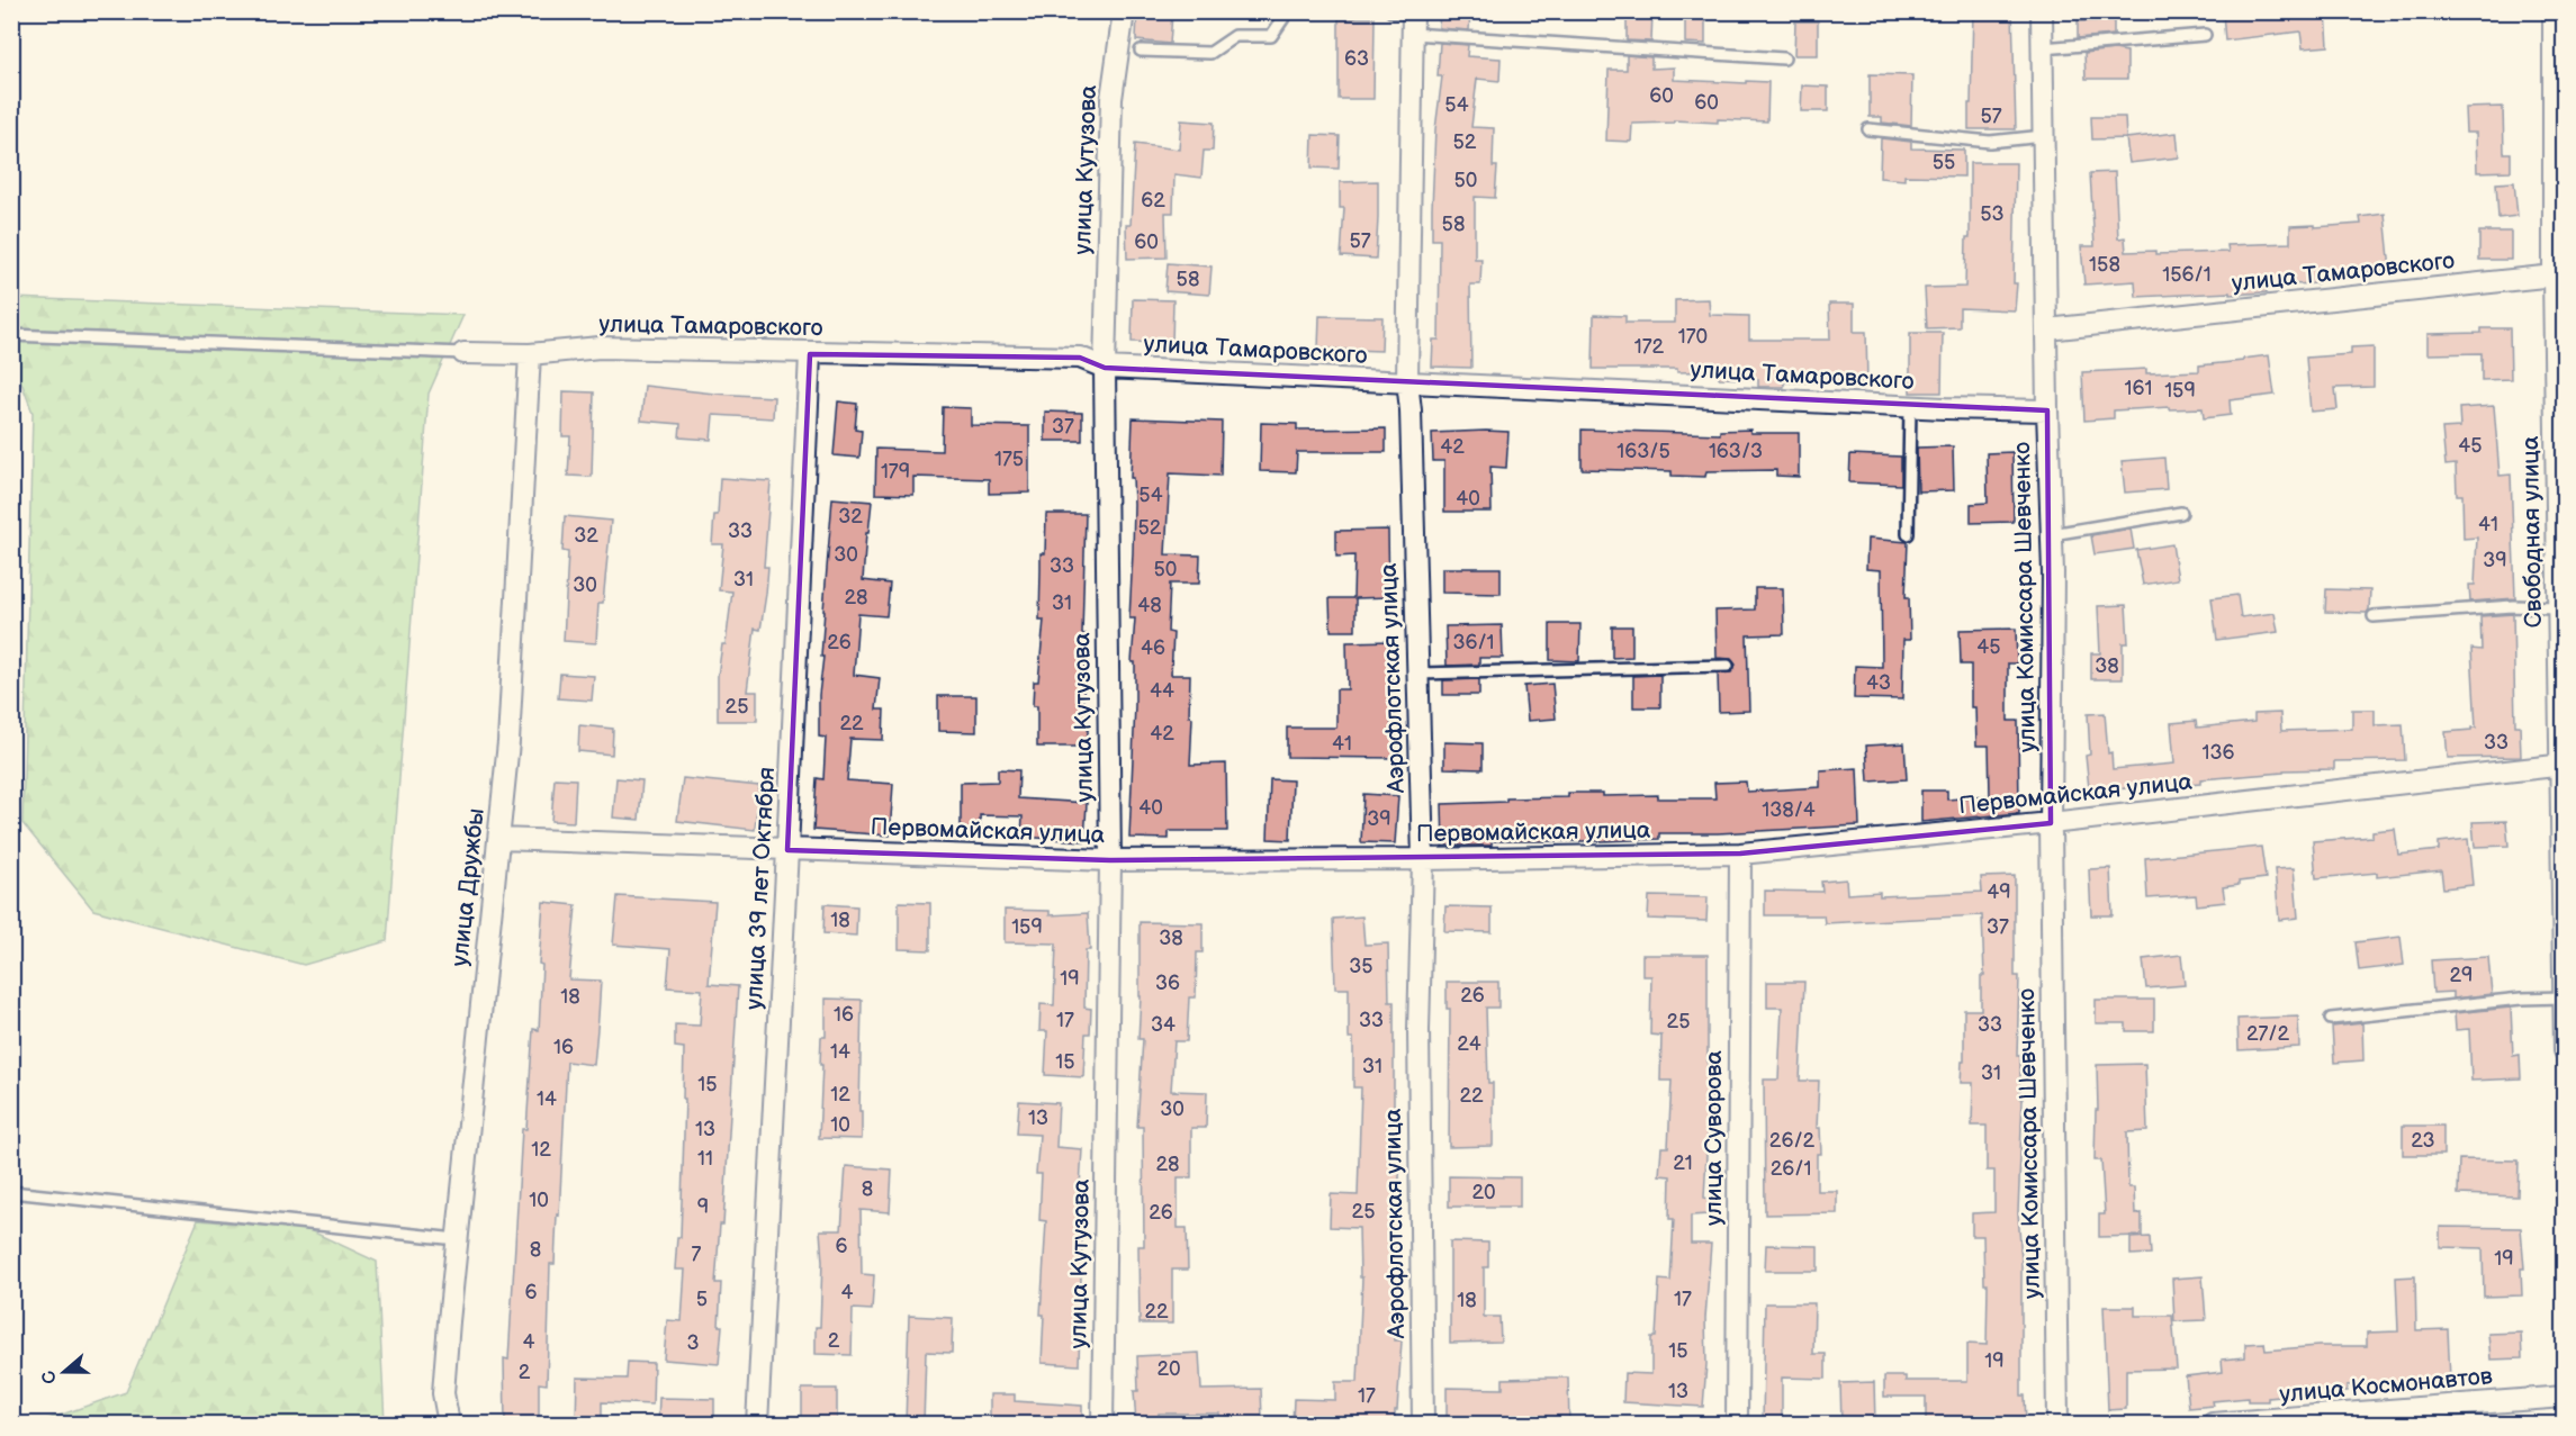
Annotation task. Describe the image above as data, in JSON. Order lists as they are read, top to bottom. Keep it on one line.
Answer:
{"streets":{"street":["улица Кутузова","улица Тамаровского","Свободная улица","улица Комиссара Шевченко","Аэрофлотская улица","Первомайская улица","улица Дружбы","улица 39 лет Октября","улица Суворова","улица Космонавтов"]},"crossings":[["улица Кутузова","улица Тамаровского"],["улица Кутузова","Первомайская улица"],["улица Тамаровского","Свободная улица"],["улица Тамаровского","улица Комиссара Шевченко"],["улица Тамаровского","Аэрофлотская улица"],["улица Тамаровского","улица Дружбы"],["улица Тамаровского","улица 39 лет Октября"],["Свободная улица","Первомайская улица"],["улица Комиссара Шевченко","Первомайская улица"],["Аэрофлотская улица","Первомайская улица"],["Первомайская улица","улица Дружбы"],["Первомайская улица","улица 39 лет Октября"],["Первомайская улица","улица Суворова"]],"house_numbers":["63","60","60","54","57","52","55","50","62","53","58","57","60","158","156/1","58","170","172","161","159","37","45","42","163/5","163/3","175","179","54","40","32","41","52","33","32","30","39","33","50","31","30","28","31","48","26","36/1","45","46","38","43","44","25","22","42","33","41","136","40","138/4","39","49","18","159","37","38","35","29","19","36","26","18","16","17","33","25","34","33","27/2","24","16","14","15","31","31","15","12","22","14","30","13","10","13","26/2","23","12","11","21","28","26/1","8","20","10","9","25","26","6","8","7","19","6","4","5","17","18","22","2","4","3","15","19","20","2","13","17"],"north":"left"}
